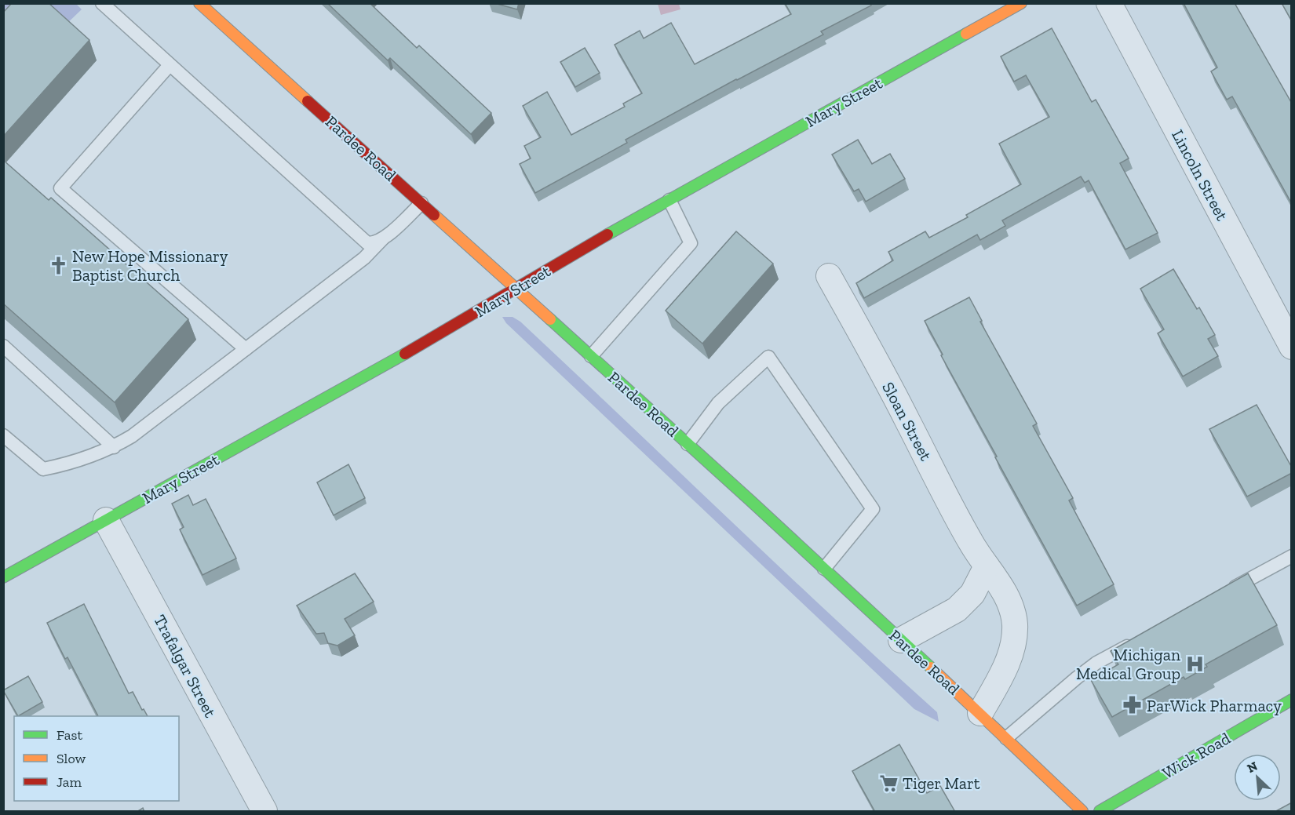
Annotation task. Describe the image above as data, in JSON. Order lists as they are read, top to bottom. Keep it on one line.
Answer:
{"streets":{"street":["Mary Street","Pardee Road","Lincoln Street","Sloan Street","Trafalgar Street","Wick Road"]},"crossings":[["Mary Street","Pardee Road"],["Mary Street","Trafalgar Street"],["Pardee Road","Sloan Street"]],"places":{"church":["New Hope Missionary Baptist Church"],"hospital":["Michigan Medical Group"],"pharmacy":["ParWick Pharmacy"],"supermarket":["Tiger Mart"]},"legend":["Fast","Slow","Jam"],"north":"top left"}
